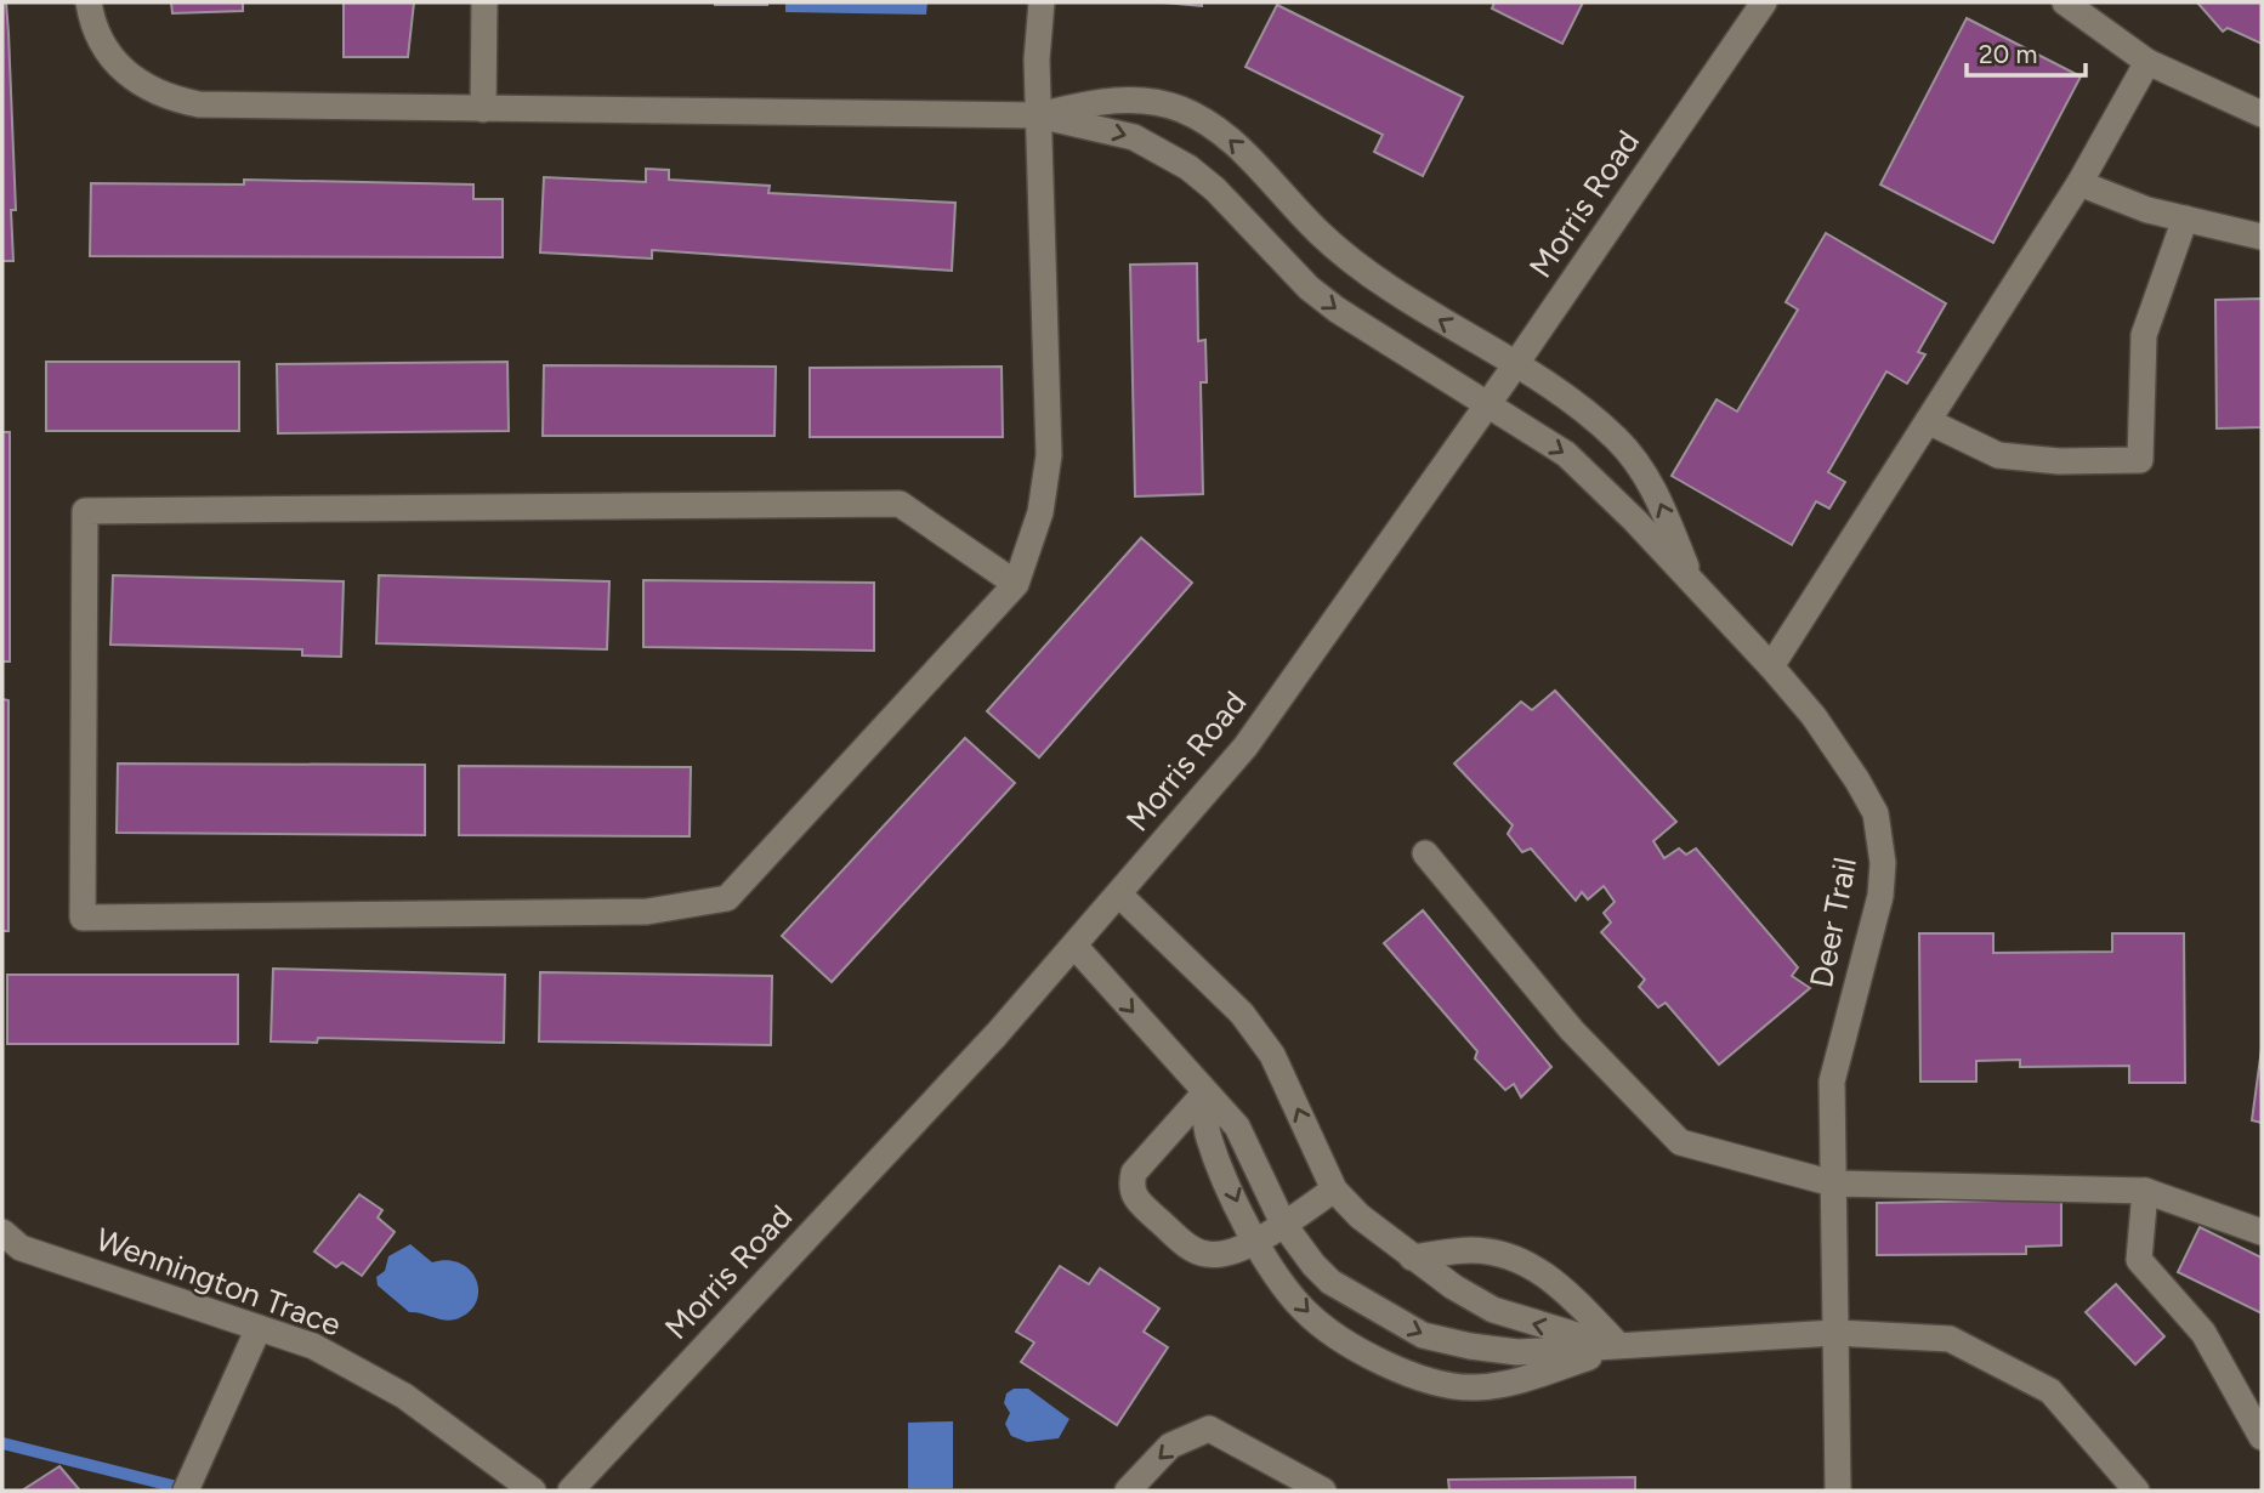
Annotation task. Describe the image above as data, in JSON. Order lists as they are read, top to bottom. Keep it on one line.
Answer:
{"streets":{"street":["Morris Road","Deer Trail","Wennington Trace"]},"crossings":[["Morris Road","Deer Trail"]],"scale_bar":"20 m"}
